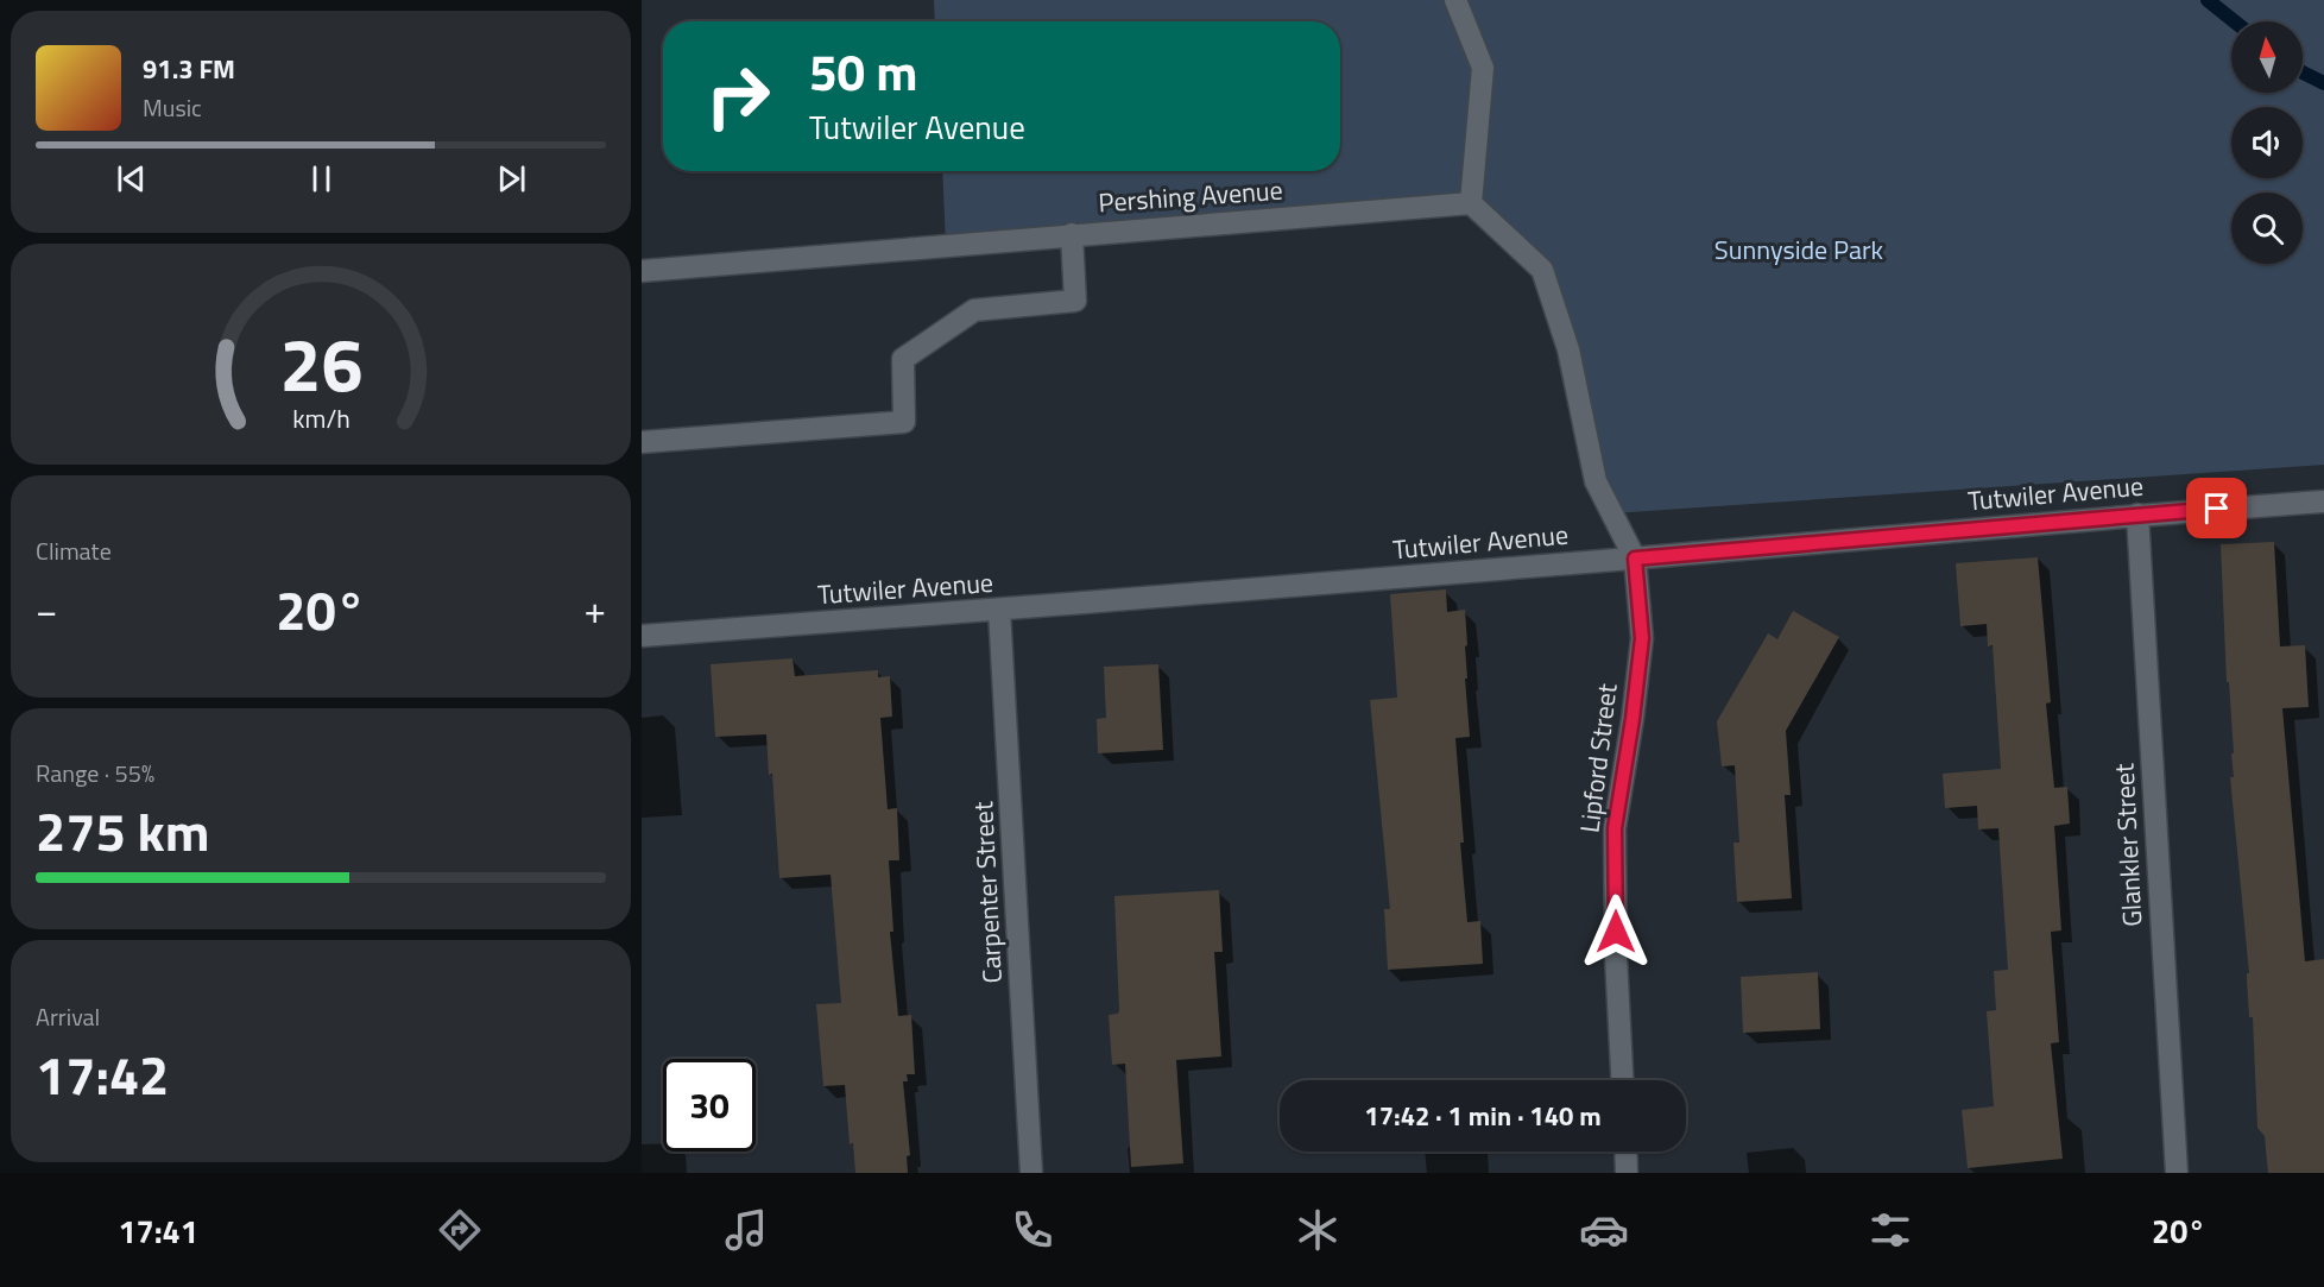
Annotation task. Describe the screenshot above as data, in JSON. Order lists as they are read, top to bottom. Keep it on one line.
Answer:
{"streets":{"street":["Pershing Avenue","Tutwiler Avenue","Lipford Street","Glankler Street","Carpenter Street"]},"crossings":[["Tutwiler Avenue","Lipford Street"],["Tutwiler Avenue","Glankler Street"],["Tutwiler Avenue","Carpenter Street"]],"parks":["Sunnyside Park"],"north":"top","page":{"turn":["50 m","Tutwiler Avenue"],"song":["91.3 FM","Music"],"tile":["Climate",["Range · 55%","275 km"],["Arrival","17:42"]],"heat":["−","20°","+"],"limit":"30","trip":"17:42 · 1 min · 140 m","tabs":["17:41","20°"],"gauge":["26","km/h"]}}
